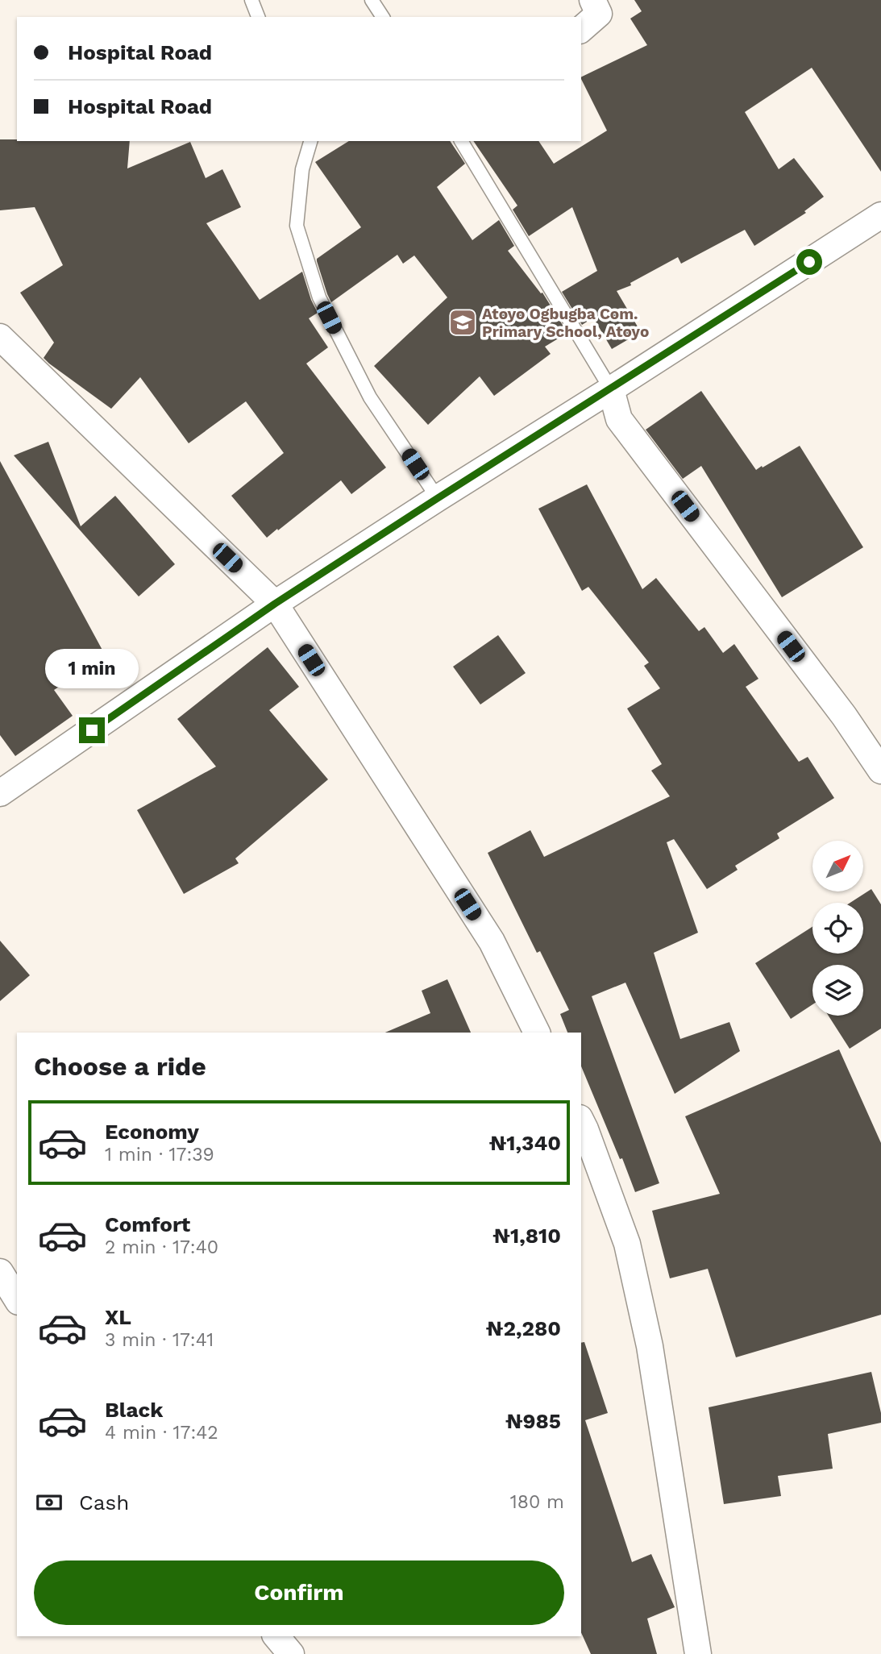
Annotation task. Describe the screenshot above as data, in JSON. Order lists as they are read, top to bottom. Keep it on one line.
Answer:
{"places":{"school or university":["Atoyo Ogbugba Com. Primary School, Atoyo"]},"north":"top right","page":{"banner":["Hospital Road","Hospital Road"],"bubble":"1 min","heading":"Choose a ride","list":[{"name":"Economy","note":"1 min · 17:39","value":"₦1,340"},{"name":"Comfort","note":"2 min · 17:40","value":"₦1,810"},{"name":"XL","note":"3 min · 17:41","value":"₦2,280"},{"name":"Black","note":"4 min · 17:42","value":"₦985"}],"pay":["Cash","180 m"],"buttons":"Confirm"}}
